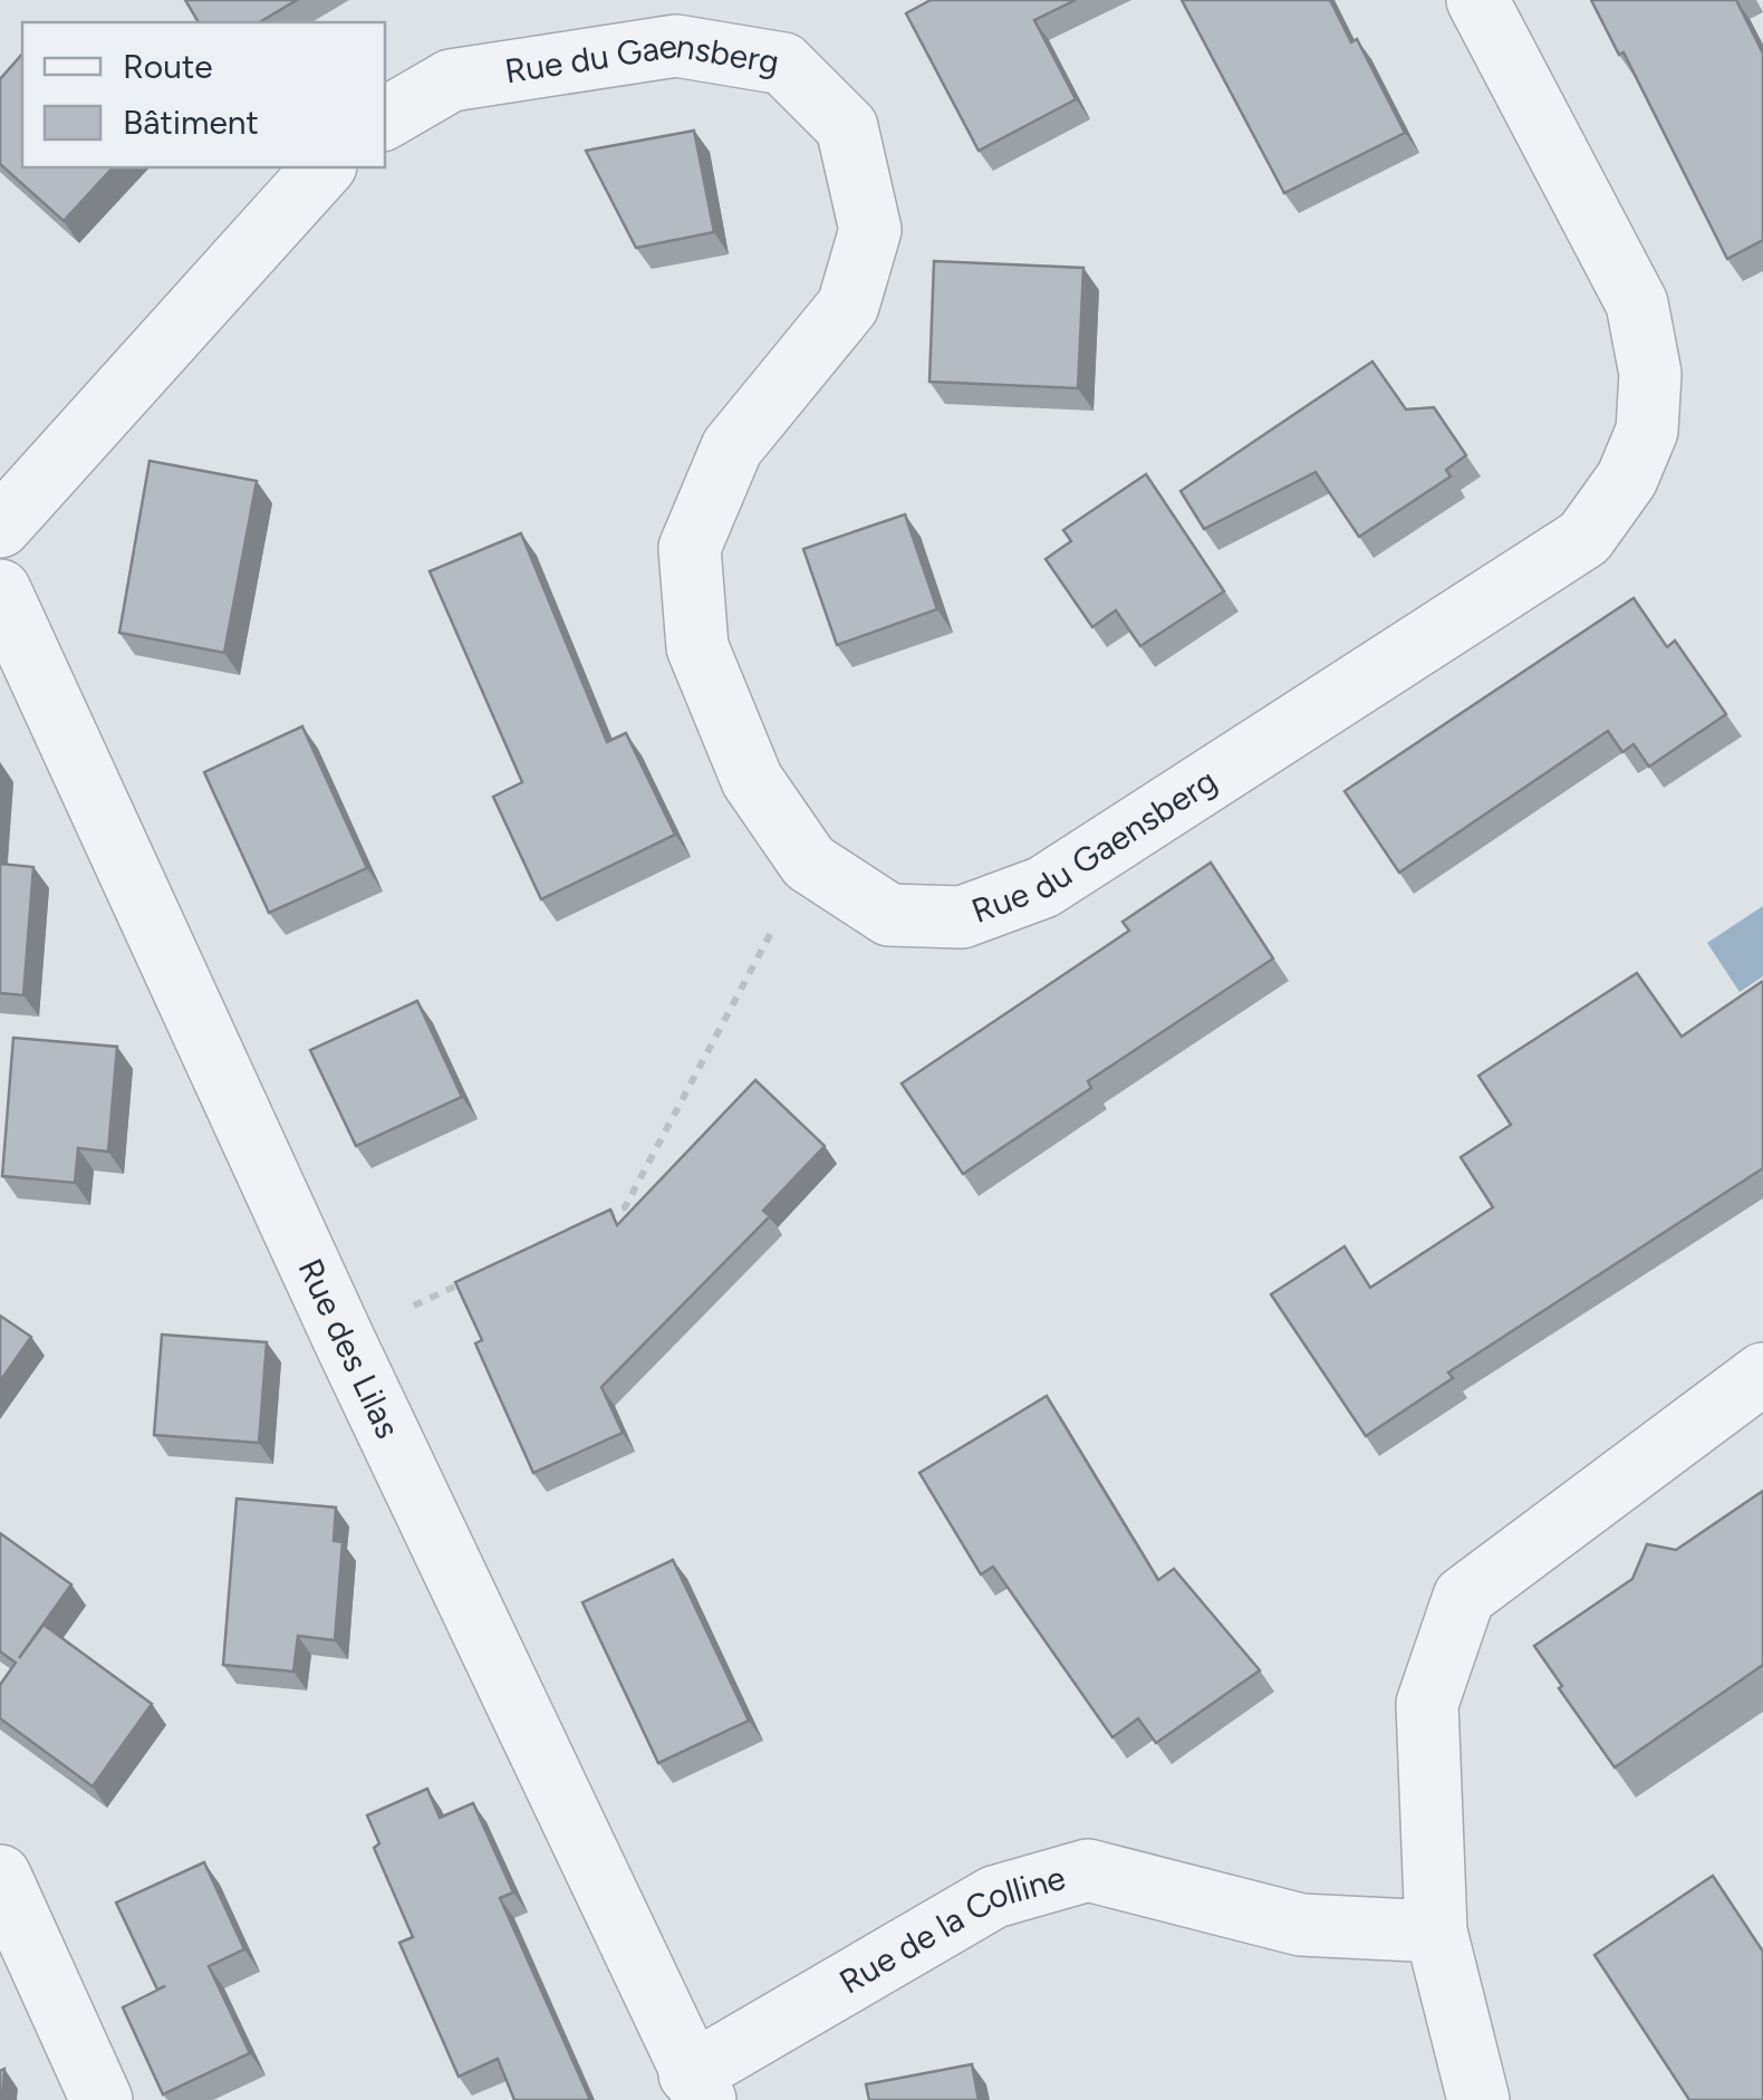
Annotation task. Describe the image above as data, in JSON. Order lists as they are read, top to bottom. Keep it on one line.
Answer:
{"streets":{"street":["Rue du Gaensberg","Rue des Lilas","Rue de la Colline"]},"crossings":[["Rue des Lilas","Rue de la Colline"]],"legend":["Route","Bâtiment"]}
